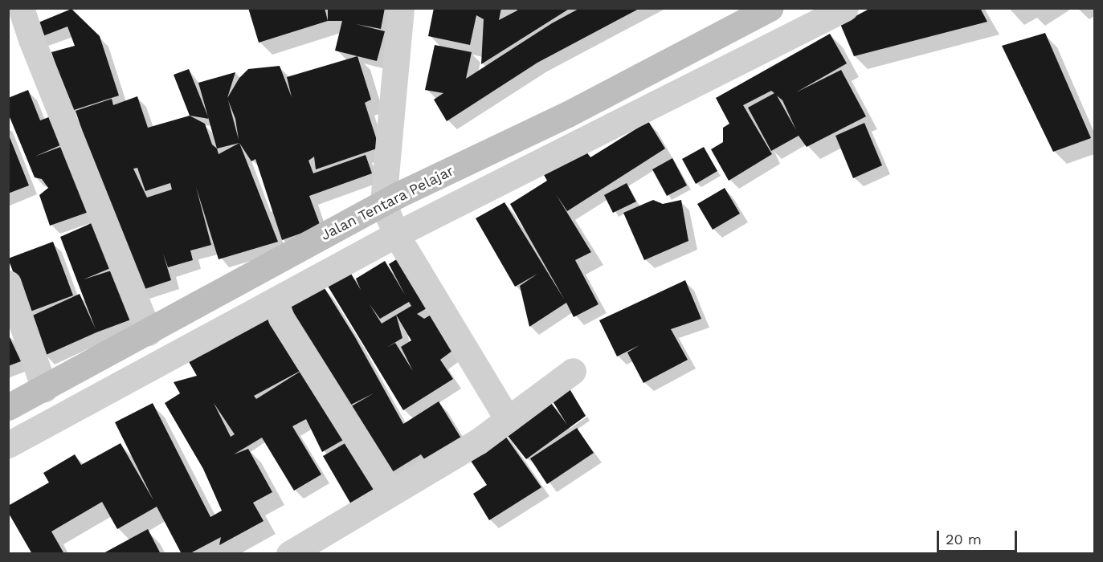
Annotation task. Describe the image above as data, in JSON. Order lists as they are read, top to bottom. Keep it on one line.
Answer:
{"streets":{"main road":["Jalan Tentara Pelajar"]},"scale_bar":"20 m"}
